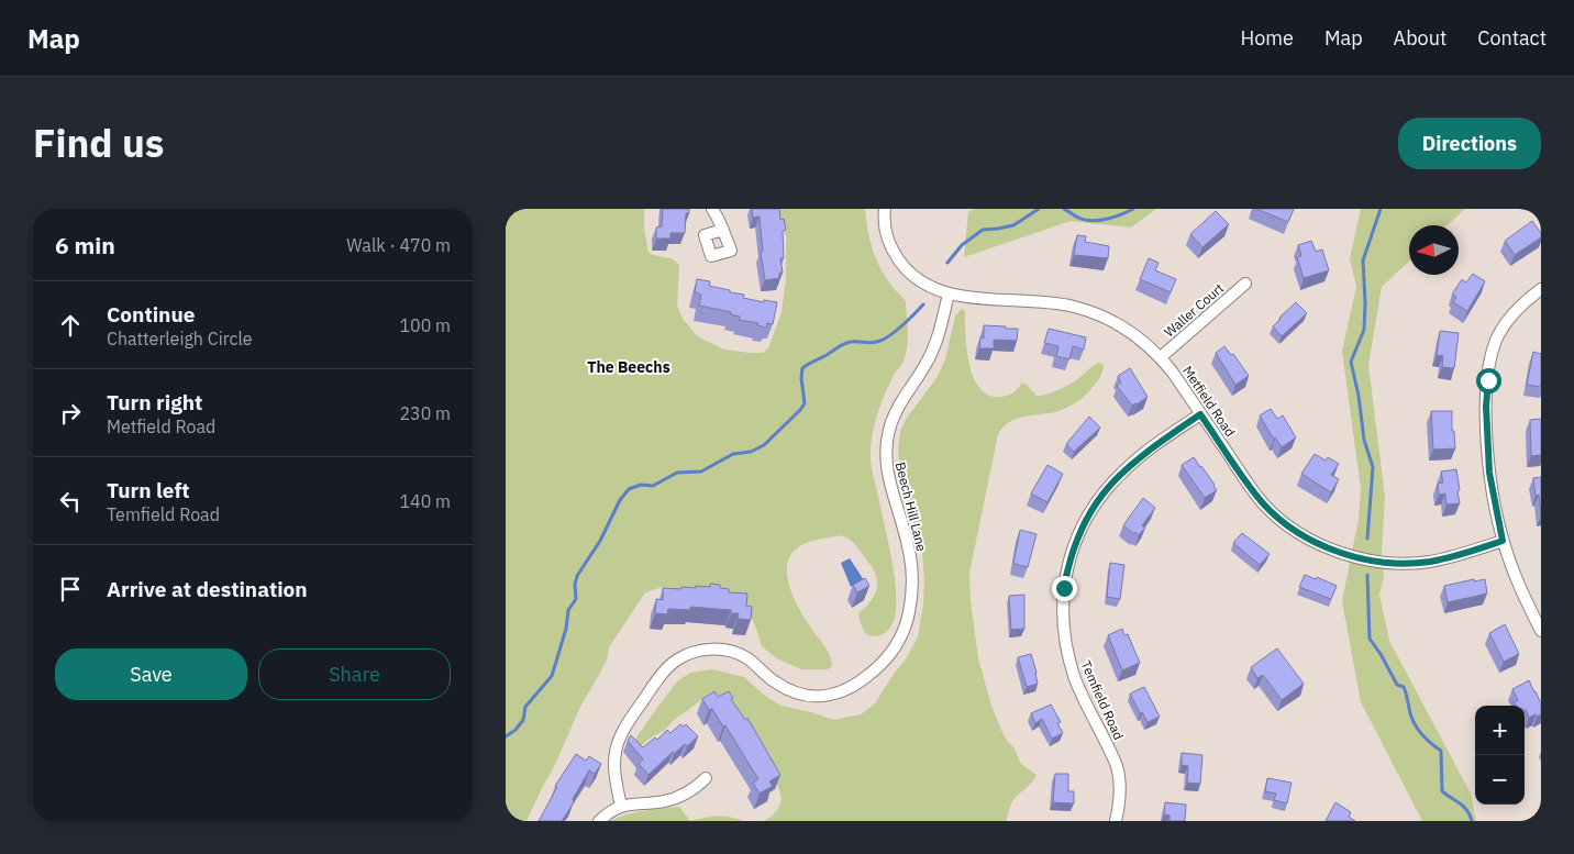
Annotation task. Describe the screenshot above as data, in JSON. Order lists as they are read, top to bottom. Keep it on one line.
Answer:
{"streets":{"street":["Waller Court","Metfield Road","Beech Hill Lane","Temfield Road"]},"crossings":[["Waller Court","Metfield Road"],["Metfield Road","Beech Hill Lane"],["Metfield Road","Temfield Road"]],"districts":["The Beechs"],"north":"left","page":{"header":"Map","nav":["Home","Map","About","Contact"],"title":"Find us","buttons":["Directions",["Save","Share"]],"heading":["6 min","Walk · 470 m"],"list":[["Continue","Chatterleigh Circle","100 m"],["Turn right","Metfield Road","230 m"],["Turn left","Temfield Road","140 m"],"Arrive at destination"],"map_buttons":["+","−"]}}
